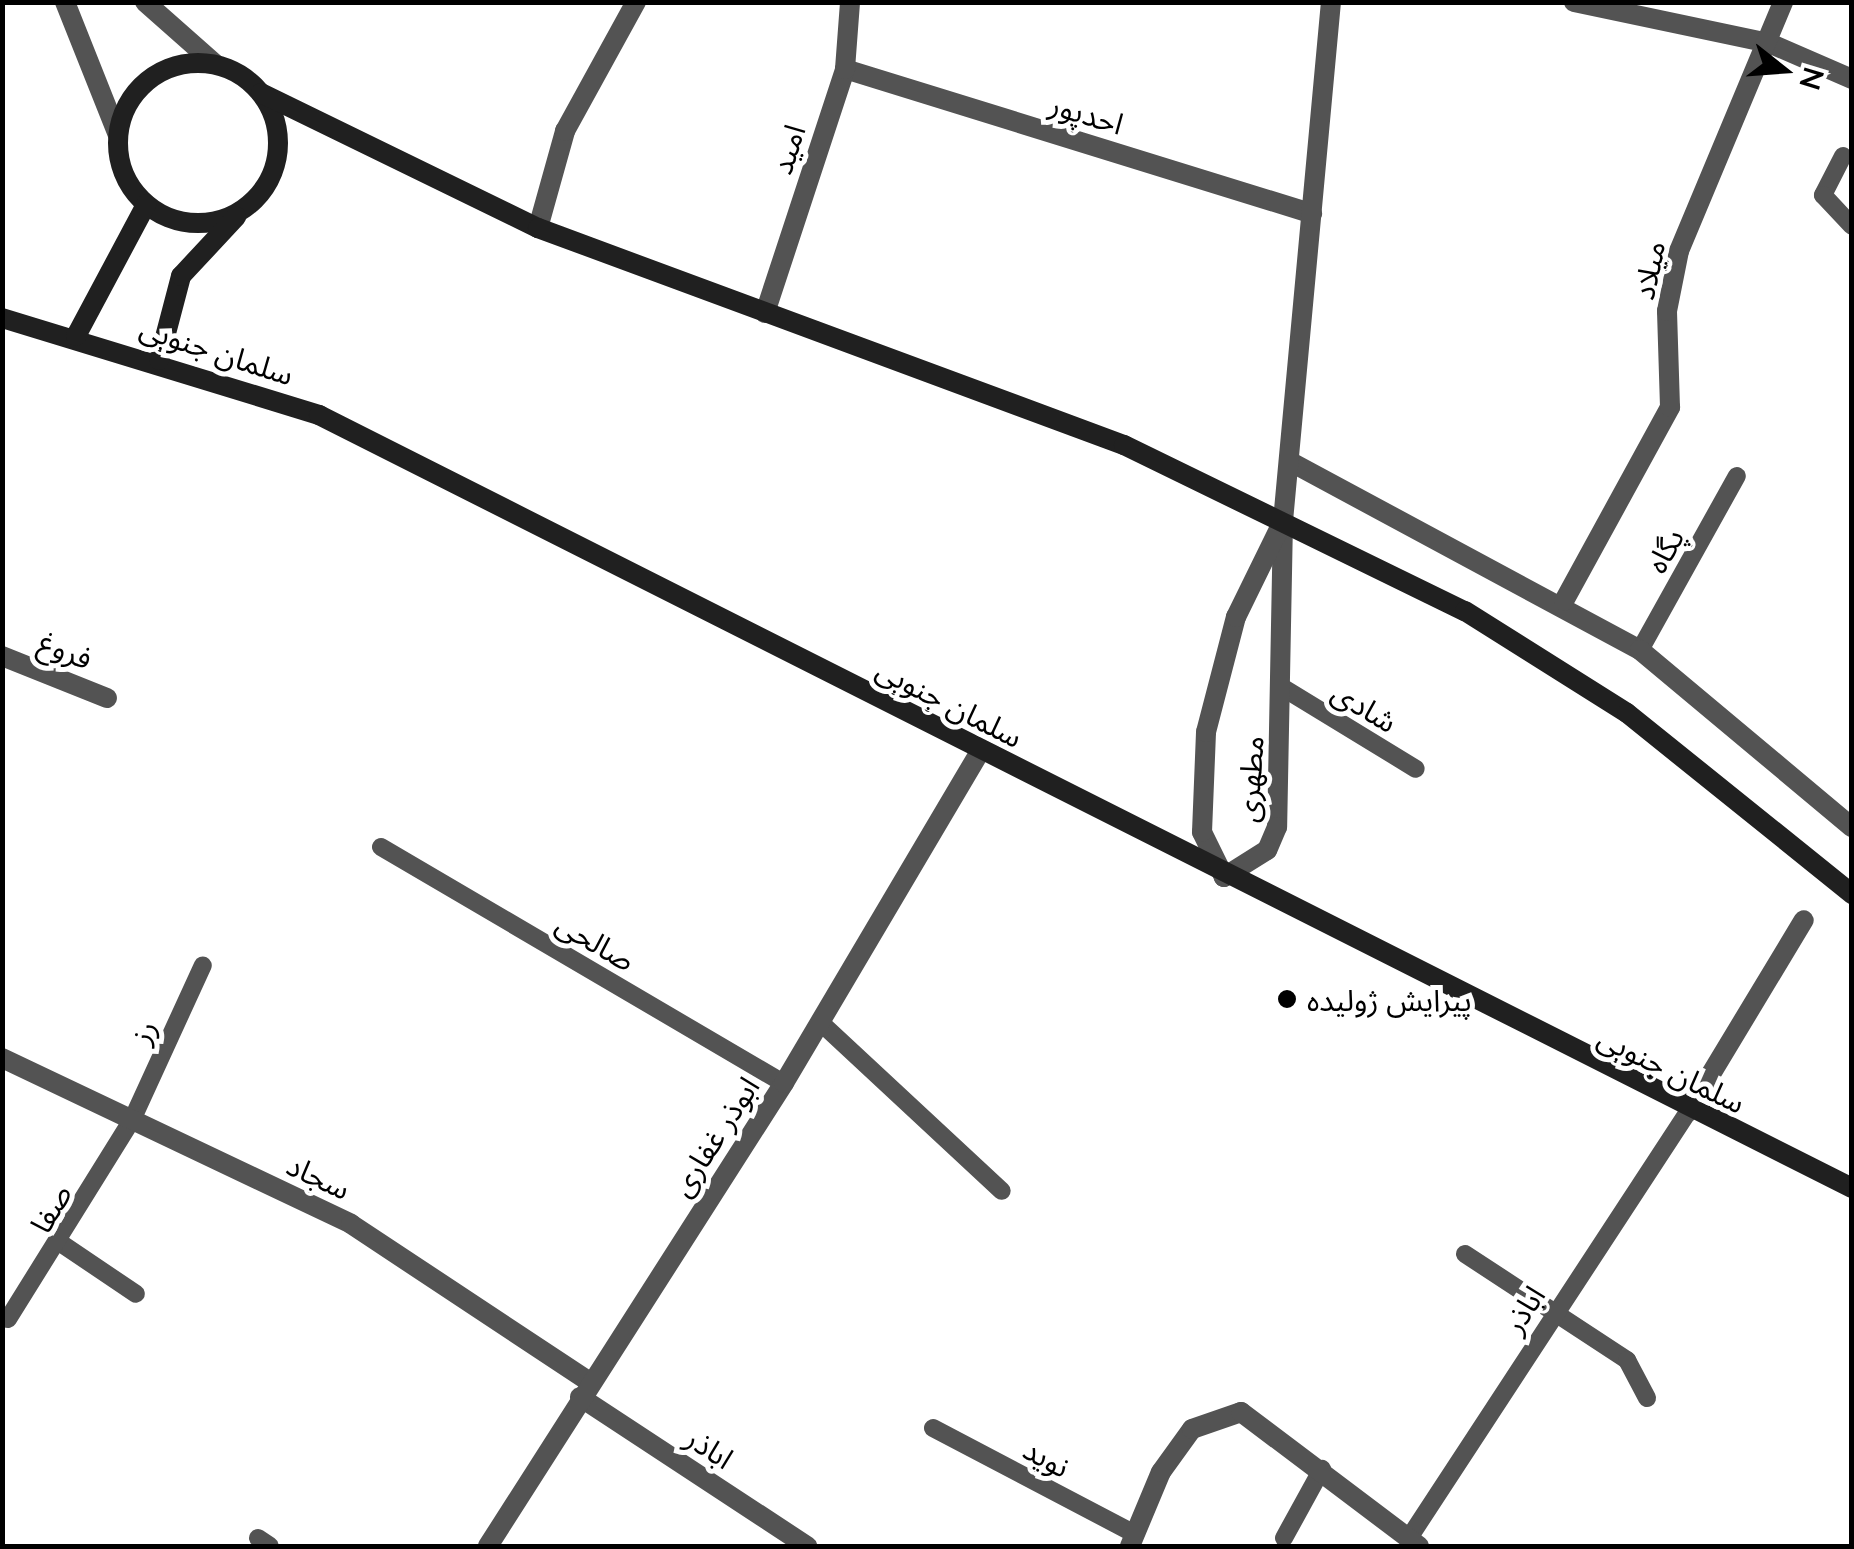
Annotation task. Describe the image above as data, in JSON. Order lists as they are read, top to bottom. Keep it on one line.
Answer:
{"streets":{"main road":["سلمان جنوبی"],"street":["احدپور","امید","میلاد","فروغ","مطهری","ابوذر غفاری","سجاد","اباذر"],"lane":["پگاه","شادی","صالحی","رز","صفا","نوید"]},"crossings":[["احدپور","امید"],["احدپور","مطهری"],["سلمان جنوبی","مطهری"],["سلمان جنوبی","ابوذر غفاری"],["سلمان جنوبی","اباذر"],["شادی","مطهری"],["صالحی","ابوذر غفاری"],["رز","سجاد"],["رز","صفا"],["ابوذر غفاری","سجاد"],["ابوذر غفاری","اباذر"],["سجاد","صفا"],["سجاد","اباذر"],["اباذر","نوید"]],"places":["پیرایش ژولیده"],"north":"right"}
